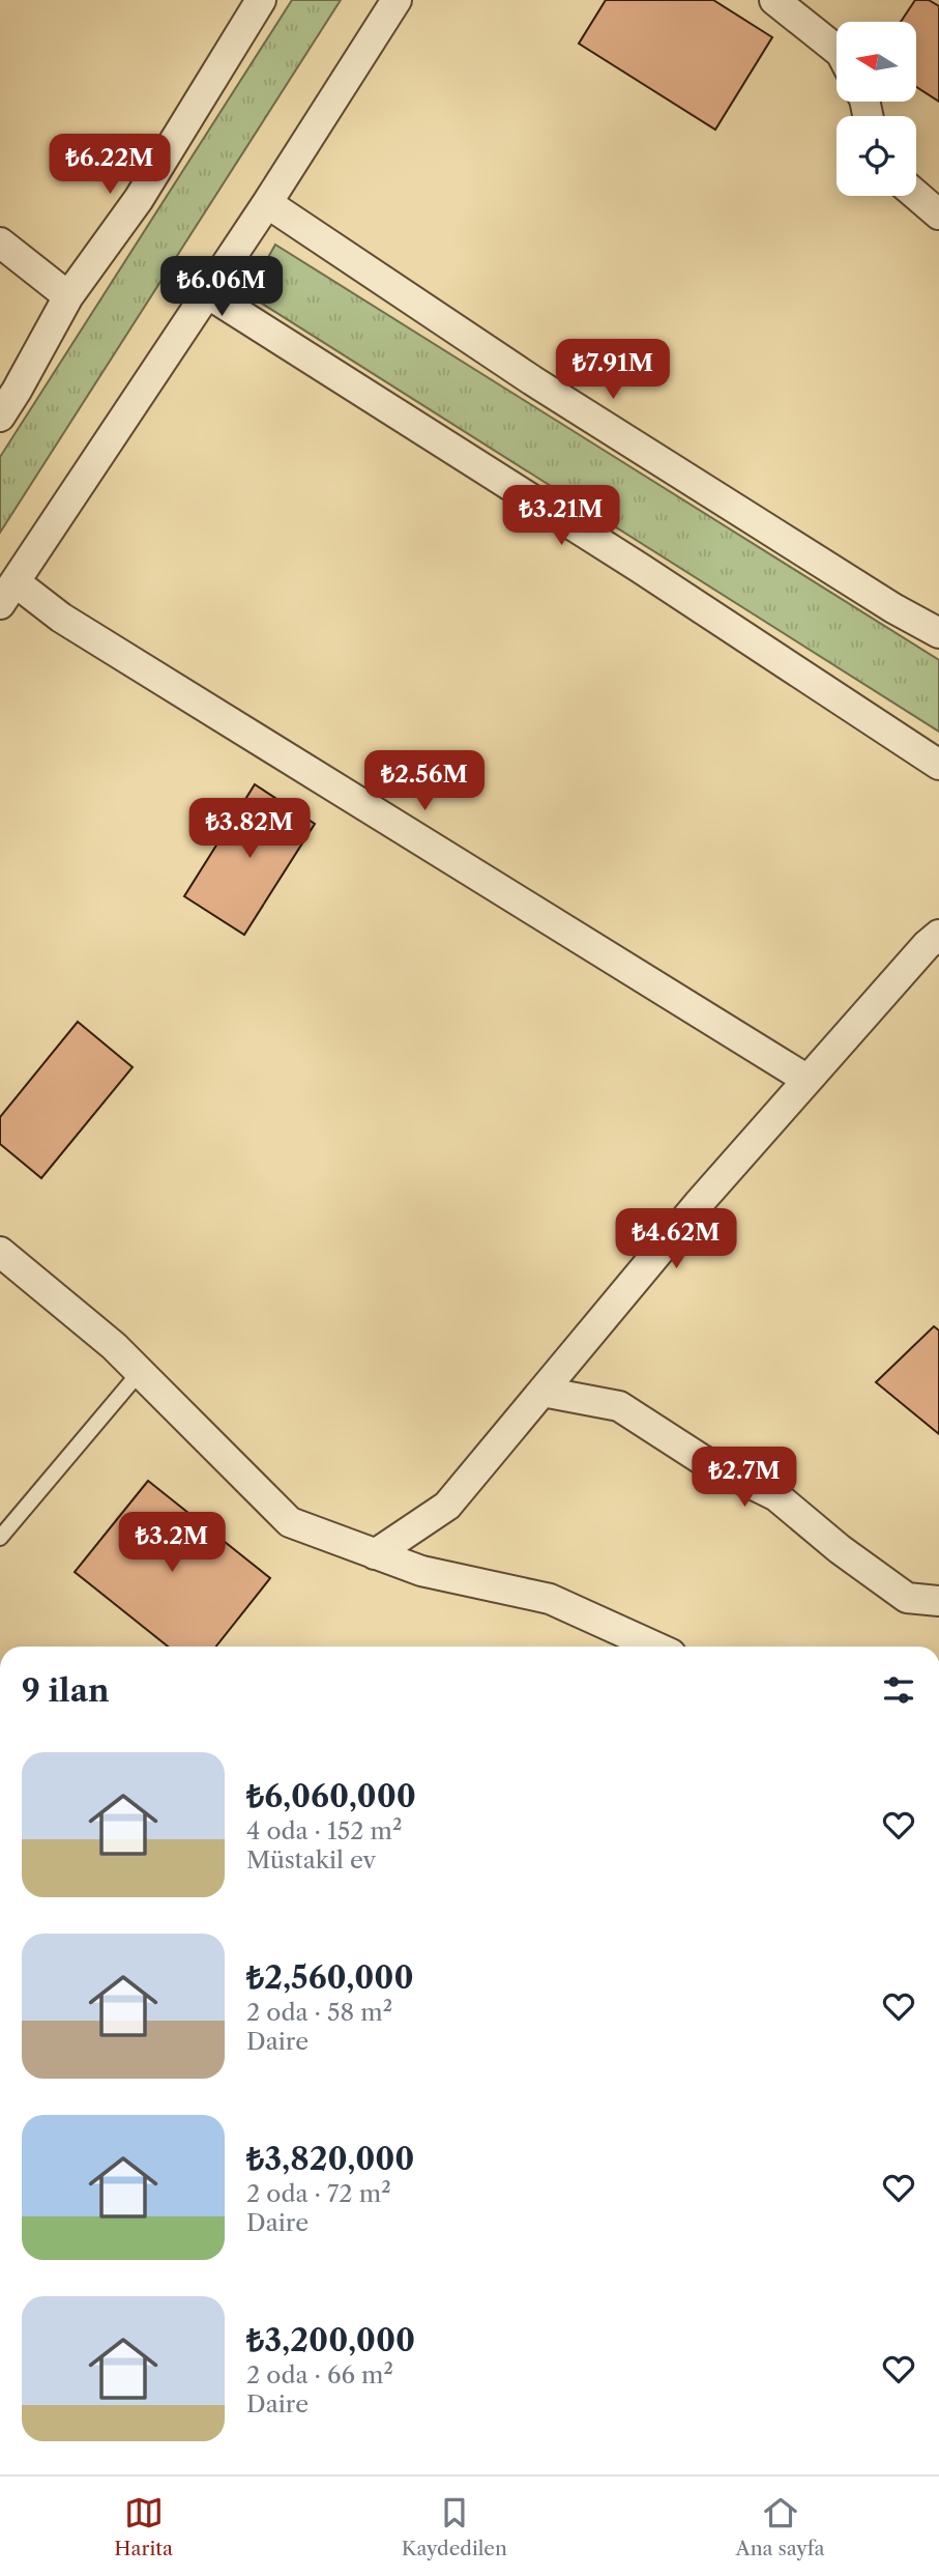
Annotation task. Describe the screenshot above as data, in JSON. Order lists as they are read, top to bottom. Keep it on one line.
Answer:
{"north":"left","page":{"price":["₺6.22M","₺6.06M","₺7.91M","₺3.21M","₺2.56M","₺3.82M","₺4.62M","₺2.7M","₺3.2M"],"heading":"9 ilan","list":[{"name":"₺6,060,000","note":"4 oda · 152 m² · Müstakil ev"},{"name":"₺2,560,000","note":"2 oda · 58 m² · Daire"},{"name":"₺3,820,000","note":"2 oda · 72 m² · Daire"},{"name":"₺3,200,000","note":"2 oda · 66 m² · Daire"}],"tabs":["Harita","Kaydedilen","Ana sayfa"]}}
